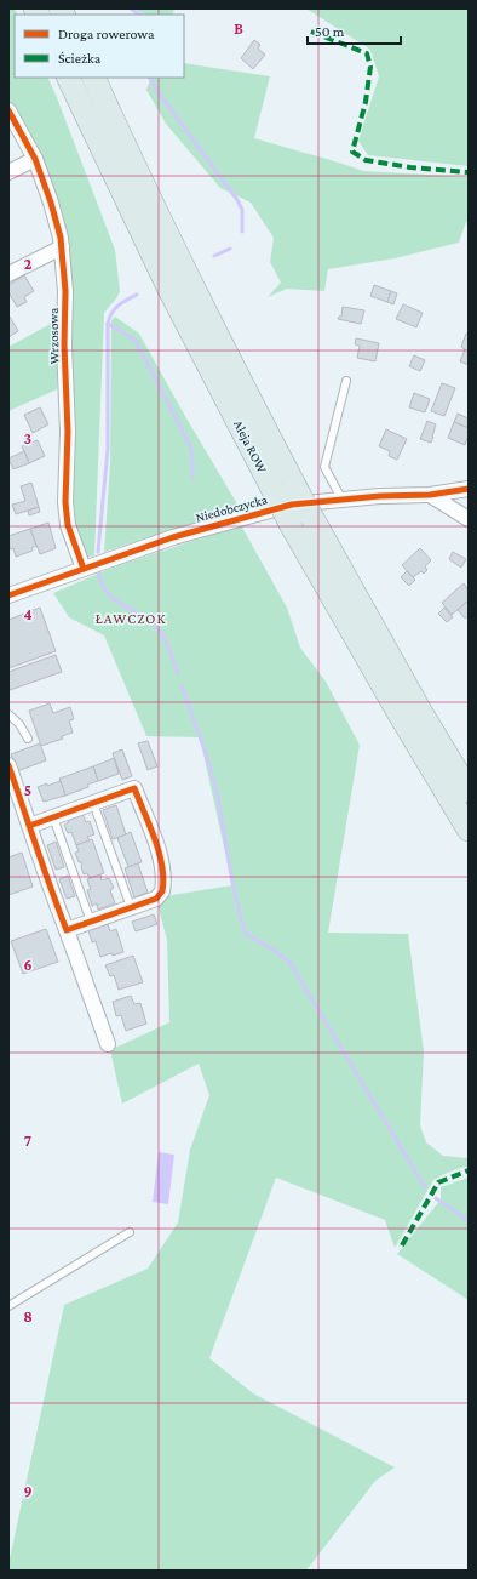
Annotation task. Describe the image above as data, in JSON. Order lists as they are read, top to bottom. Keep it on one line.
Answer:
{"streets":{"main road":["Aleja ROW"],"street":["Wrzosowa","Niedobczycka"]},"crossings":[["Wrzosowa","Niedobczycka"]],"districts":["ŁAWCZOK"],"legend":["Droga rowerowa","Ścieżka"],"scale_bar":"50 m","grid":{"columns":["B"],"rows":["2","3","4","5","6","7","8","9"]}}
